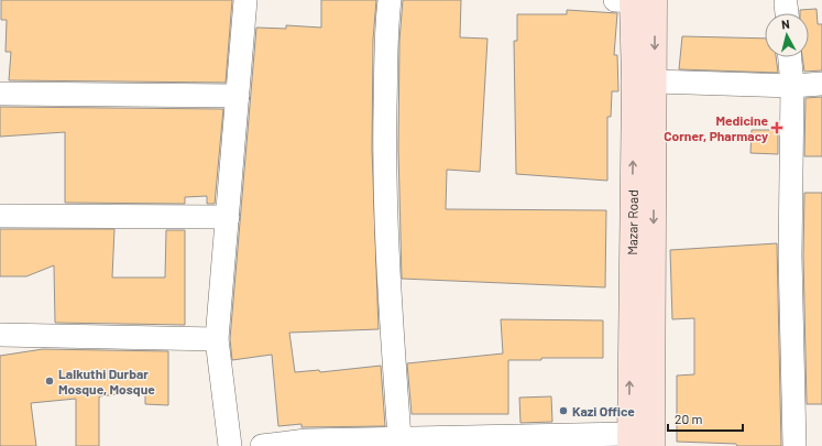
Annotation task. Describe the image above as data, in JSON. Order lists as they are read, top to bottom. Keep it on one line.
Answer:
{"streets":{"main road":["Mazar Road"]},"places":{"health":["Medicine Corner, Pharmacy"],"other":["Lalkuthi Durbar Mosque, Mosque","Kazi Office"]},"scale_bar":"20 m","north":"top"}
